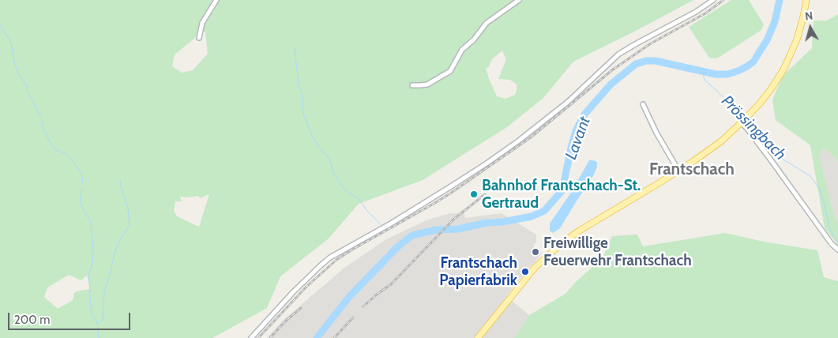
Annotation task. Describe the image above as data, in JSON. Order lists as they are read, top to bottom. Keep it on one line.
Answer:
{"districts":["Frantschach"],"water":["Prössingbach","Lavant"],"places":["Bahnhof Frantschach-St. Gertraud","Freiwillige Feuerwehr Frantschach","Frantschach Papierfabrik"],"scale_bar":"200 m","north":"top"}
